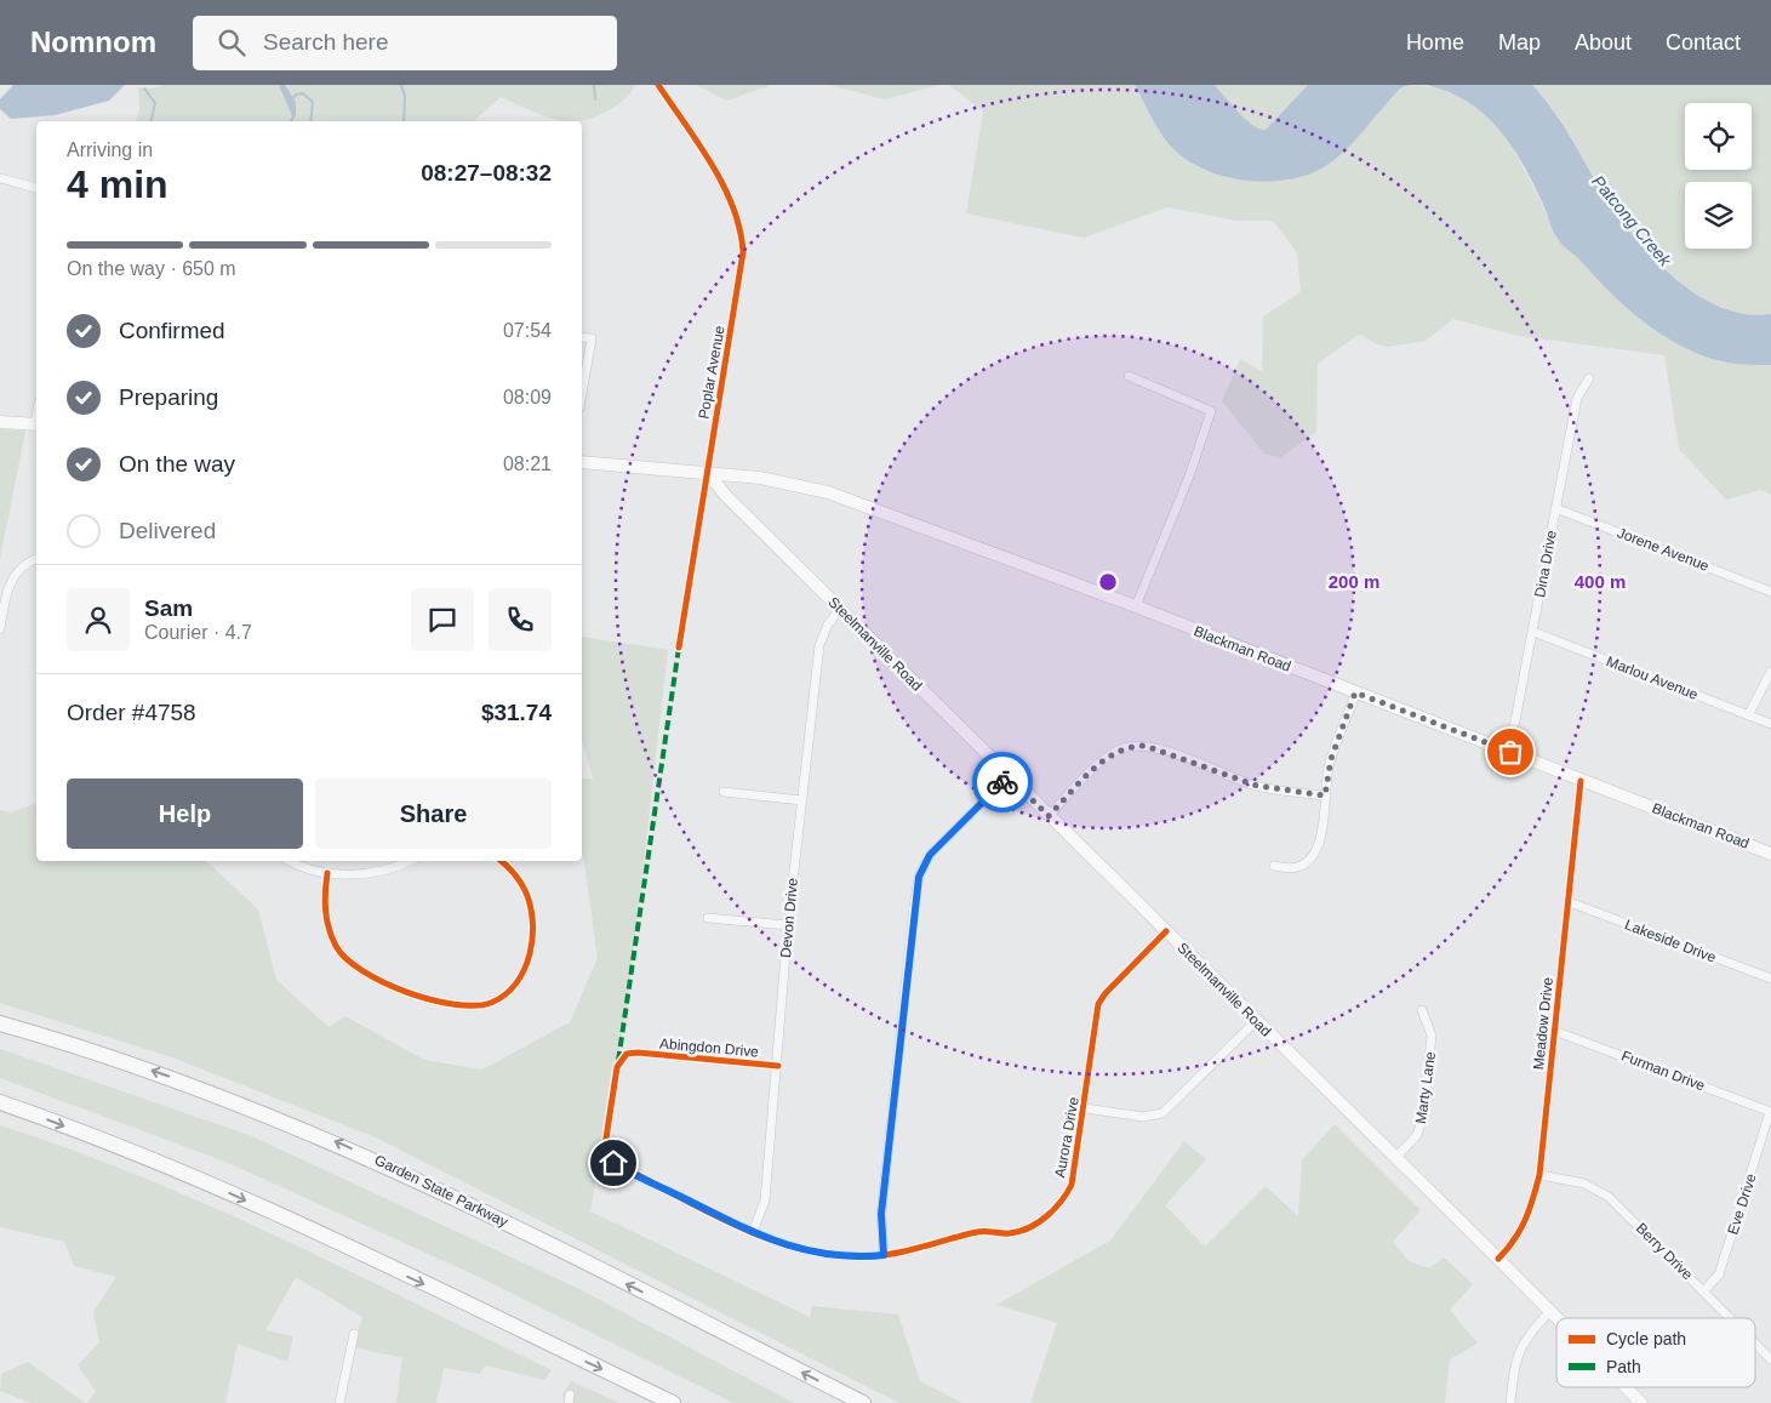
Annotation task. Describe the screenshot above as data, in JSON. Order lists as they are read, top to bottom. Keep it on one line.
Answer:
{"streets":{"highway":["Garden State Parkway"],"main road":["Steelmanville Road","Blackman Road"],"street":["Poplar Avenue","Jorene Avenue","Dina Drive","Marlou Avenue","Devon Drive","Lakeside Drive","Meadow Drive","Abingdon Drive","Furman Drive","Marty Lane","Aurora Drive","Eve Drive","Berry Drive"]},"crossings":[["Poplar Avenue","Steelmanville Road"],["Poplar Avenue","Blackman Road"],["Jorene Avenue","Dina Drive"],["Dina Drive","Blackman Road"],["Dina Drive","Marlou Avenue"],["Steelmanville Road","Blackman Road"],["Steelmanville Road","Devon Drive"],["Steelmanville Road","Meadow Drive"],["Steelmanville Road","Marty Lane"],["Steelmanville Road","Aurora Drive"],["Blackman Road","Meadow Drive"],["Devon Drive","Abingdon Drive"],["Devon Drive","Aurora Drive"],["Lakeside Drive","Meadow Drive"],["Meadow Drive","Furman Drive"],["Meadow Drive","Berry Drive"],["Abingdon Drive","Aurora Drive"],["Furman Drive","Eve Drive"],["Eve Drive","Berry Drive"]],"water":["Patcong Creek"],"legend":["Cycle path","Path"],"page":{"header":"Nomnom","search":"Search here","nav":["Home","Map","About","Contact"],"heading":["4 min","Arriving in","08:27–08:32"],"panel":["Sam","Courier · 4.7","Order #4758","$31.74"],"bar":"On the way · 650 m","list":[["Confirmed","07:54"],["Preparing","08:09"],["On the way","08:21"],"Delivered"],"buttons":["Help","Share"]},"rings":["200 m","400 m"]}
